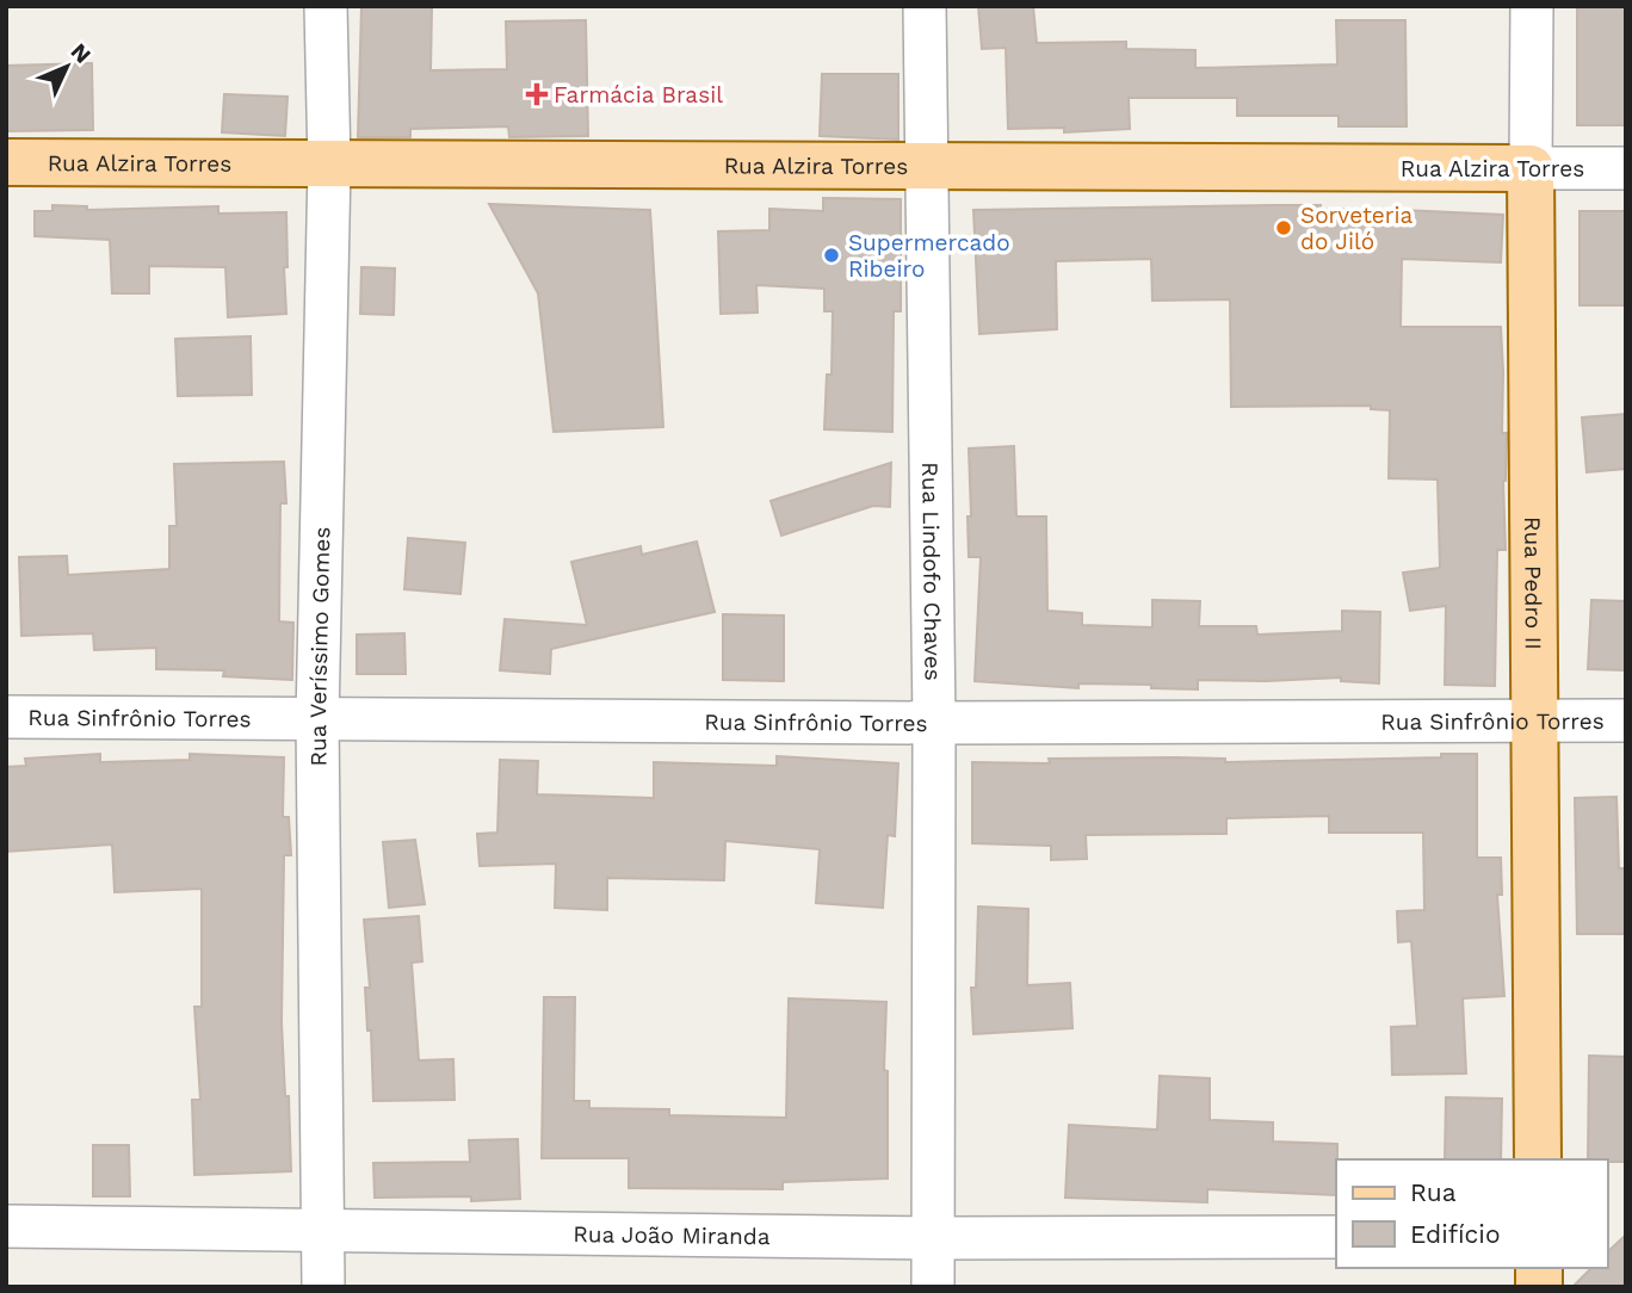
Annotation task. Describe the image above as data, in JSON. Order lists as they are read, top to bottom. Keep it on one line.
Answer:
{"streets":{"main road":["Rua Alzira Torres","Rua Pedro II"],"street":["Rua Lindofo Chaves","Rua Veríssimo Gomes","Rua Sinfrônio Torres","Rua João Miranda"]},"crossings":[["Rua Alzira Torres","Rua Lindofo Chaves"],["Rua Alzira Torres","Rua Pedro II"],["Rua Alzira Torres","Rua Veríssimo Gomes"],["Rua Lindofo Chaves","Rua Sinfrônio Torres"],["Rua Lindofo Chaves","Rua João Miranda"],["Rua Pedro II","Rua Sinfrônio Torres"],["Rua Veríssimo Gomes","Rua Sinfrônio Torres"],["Rua Veríssimo Gomes","Rua João Miranda"]],"places":{"health":["Farmácia Brasil"],"other":["Sorveteria do Jiló","Supermercado Ribeiro"]},"legend":["Rua","Edifício"],"north":"top right"}
